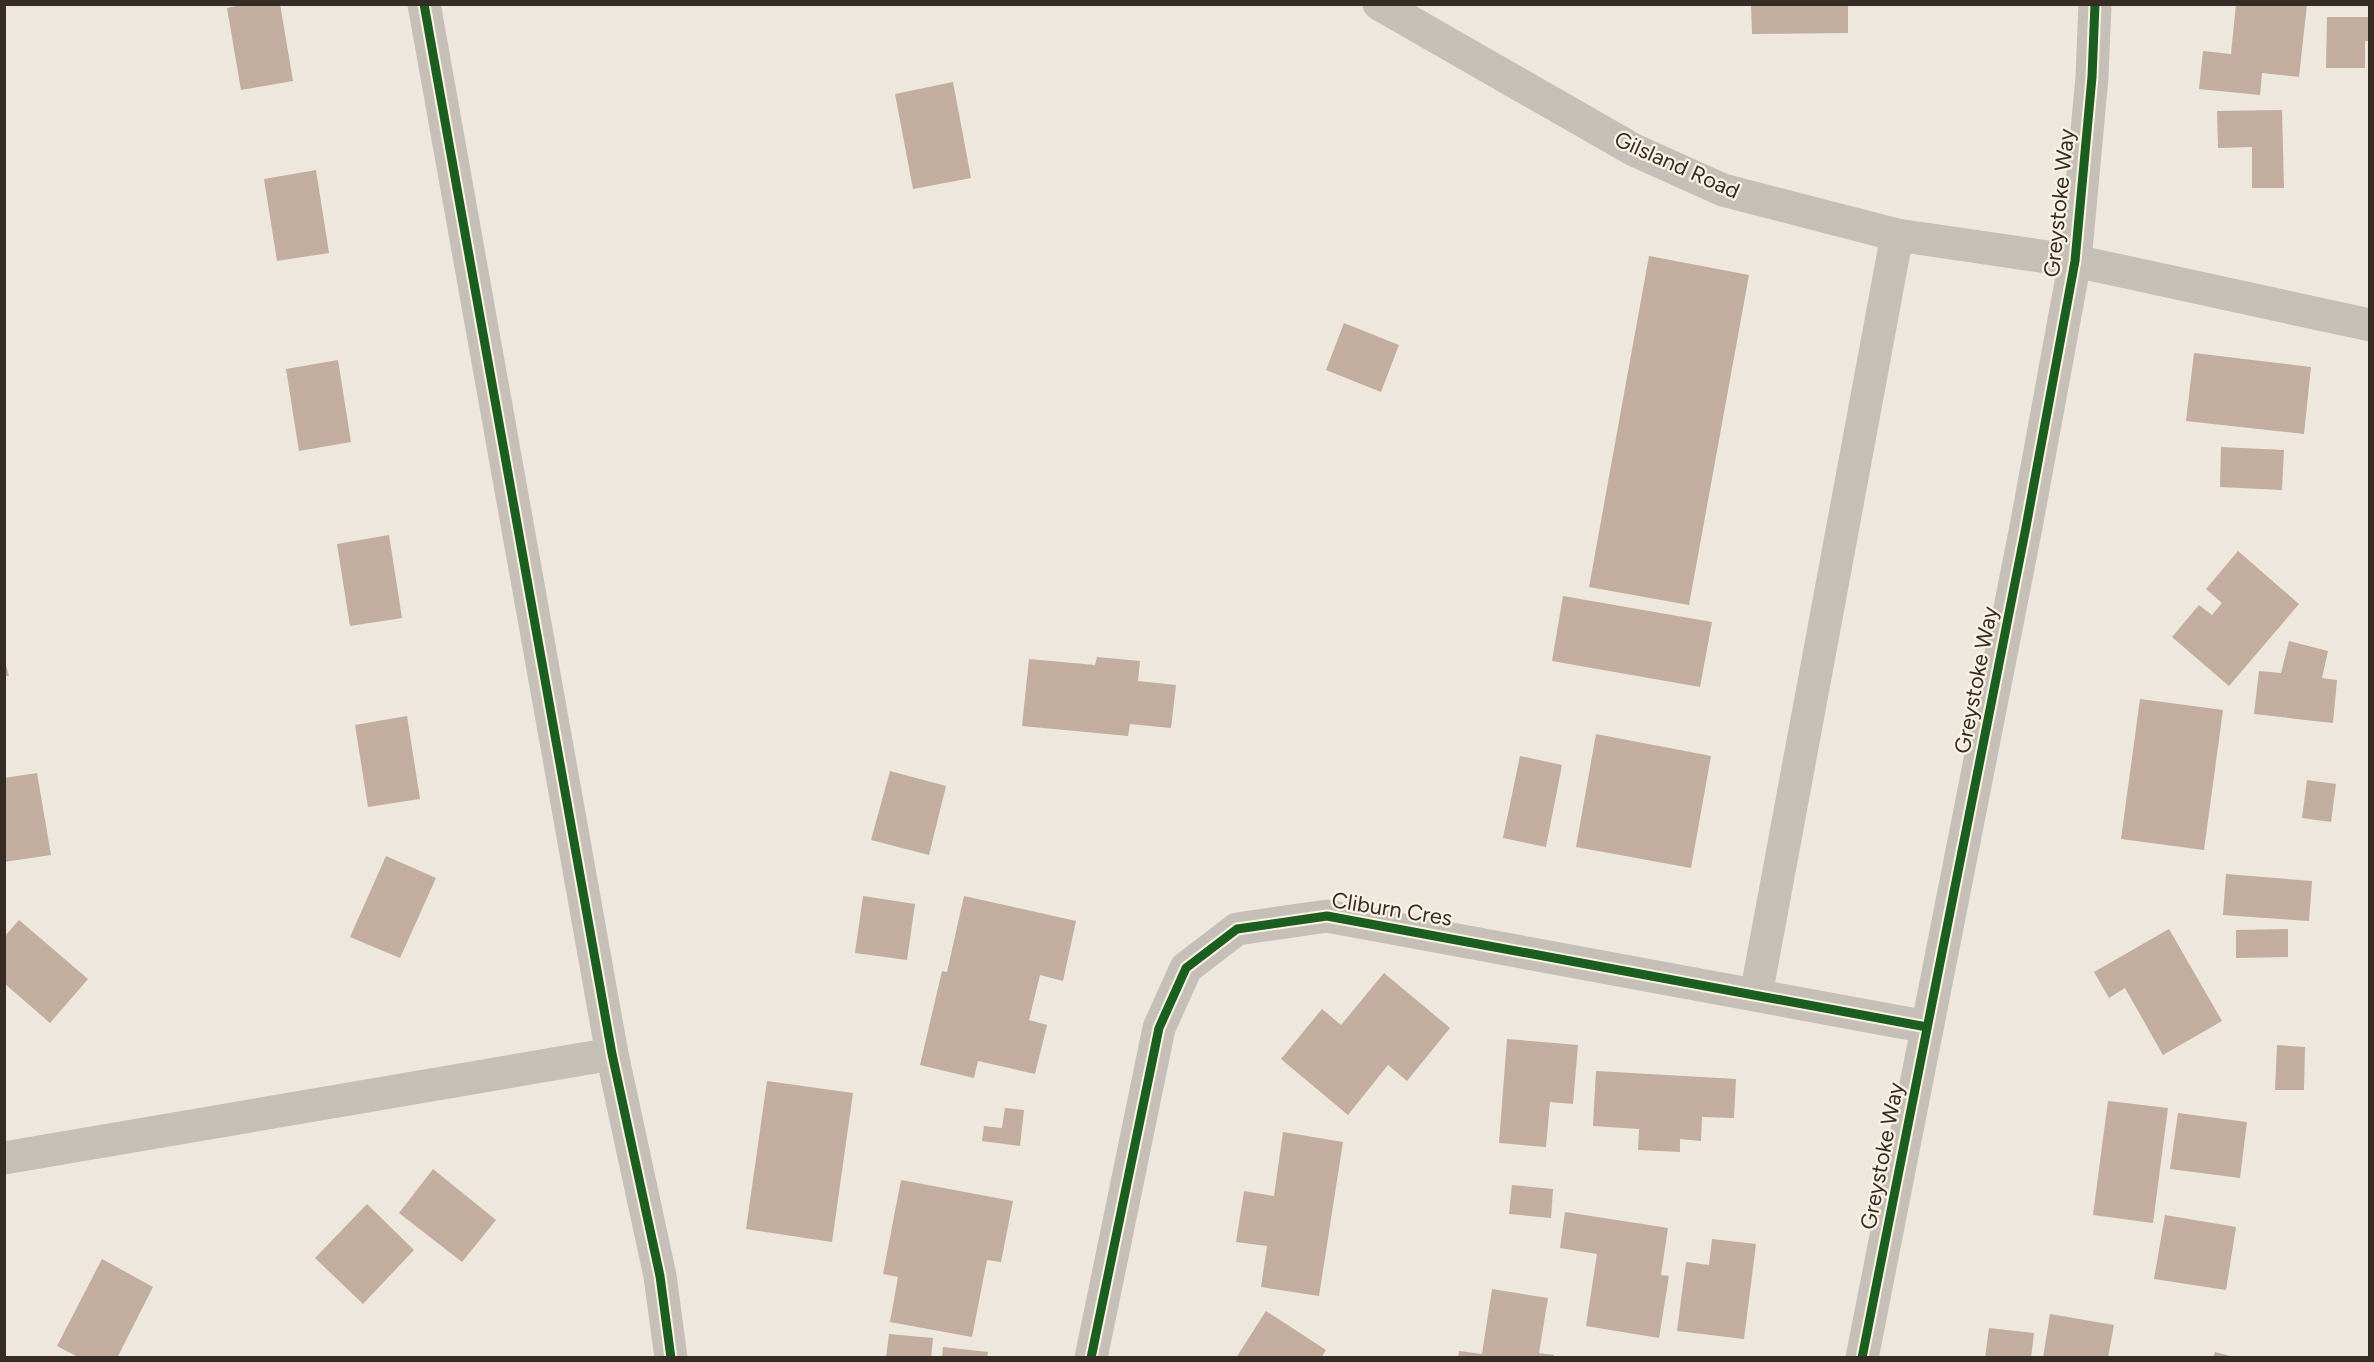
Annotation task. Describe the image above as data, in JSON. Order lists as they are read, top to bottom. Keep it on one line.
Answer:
{"streets":{"street":["Gilsland Road","Greystoke Way","Cliburn Cres"]},"crossings":[["Gilsland Road","Greystoke Way"],["Greystoke Way","Cliburn Cres"]]}
